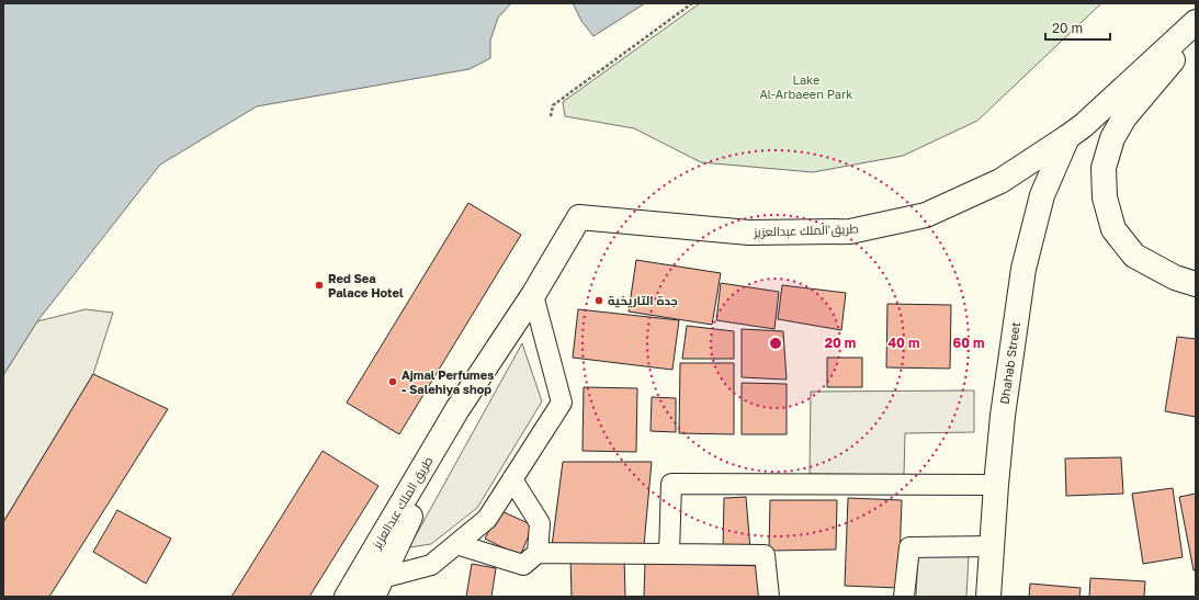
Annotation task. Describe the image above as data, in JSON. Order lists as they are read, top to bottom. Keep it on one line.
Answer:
{"streets":{"main road":["طريق الملك عبدالعزيز","Dhahab Street"]},"crossings":[["طريق الملك عبدالعزيز","Dhahab Street"]],"parks":["Lake Al-Arbaeen Park"],"places":["Red Sea Palace Hotel","جدة التاريخية","Ajmal Perfumes - Salehiya shop"],"scale_bar":"20 m","rings":["20 m","40 m","60 m"]}
